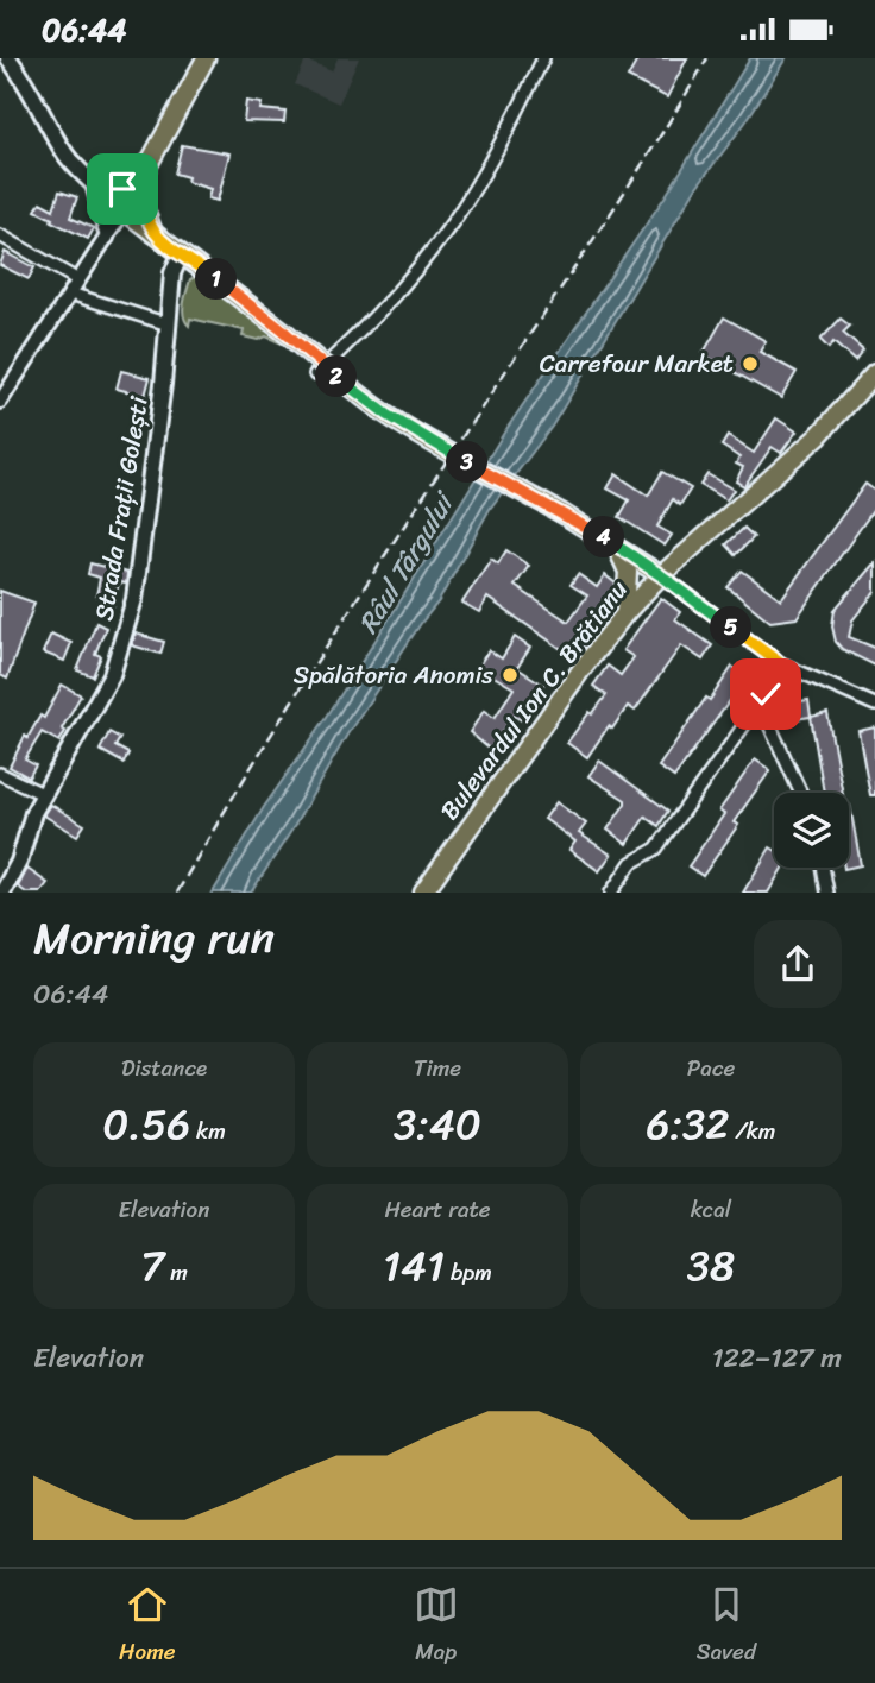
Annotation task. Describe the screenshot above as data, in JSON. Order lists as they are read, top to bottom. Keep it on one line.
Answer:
{"streets":{"main road":["Strada Frații Golești","Bulevardul Ion C. Brătianu"]},"water":["Râul Târgului"],"places":["Carrefour Market","Spălătoria Anomis"],"page":{"status":"06:44","pins":["1","2","3","4","5"],"heading":["Morning run","06:44"],"stats":[["Distance","0.56 km"],["Time","3:40"],["Pace","6:32 /km"],["Elevation","7 m"],["Heart rate","141 bpm"],["kcal","38"]],"chart":["Elevation","122–127 m"],"tabs":["Home","Map","Saved"]}}
